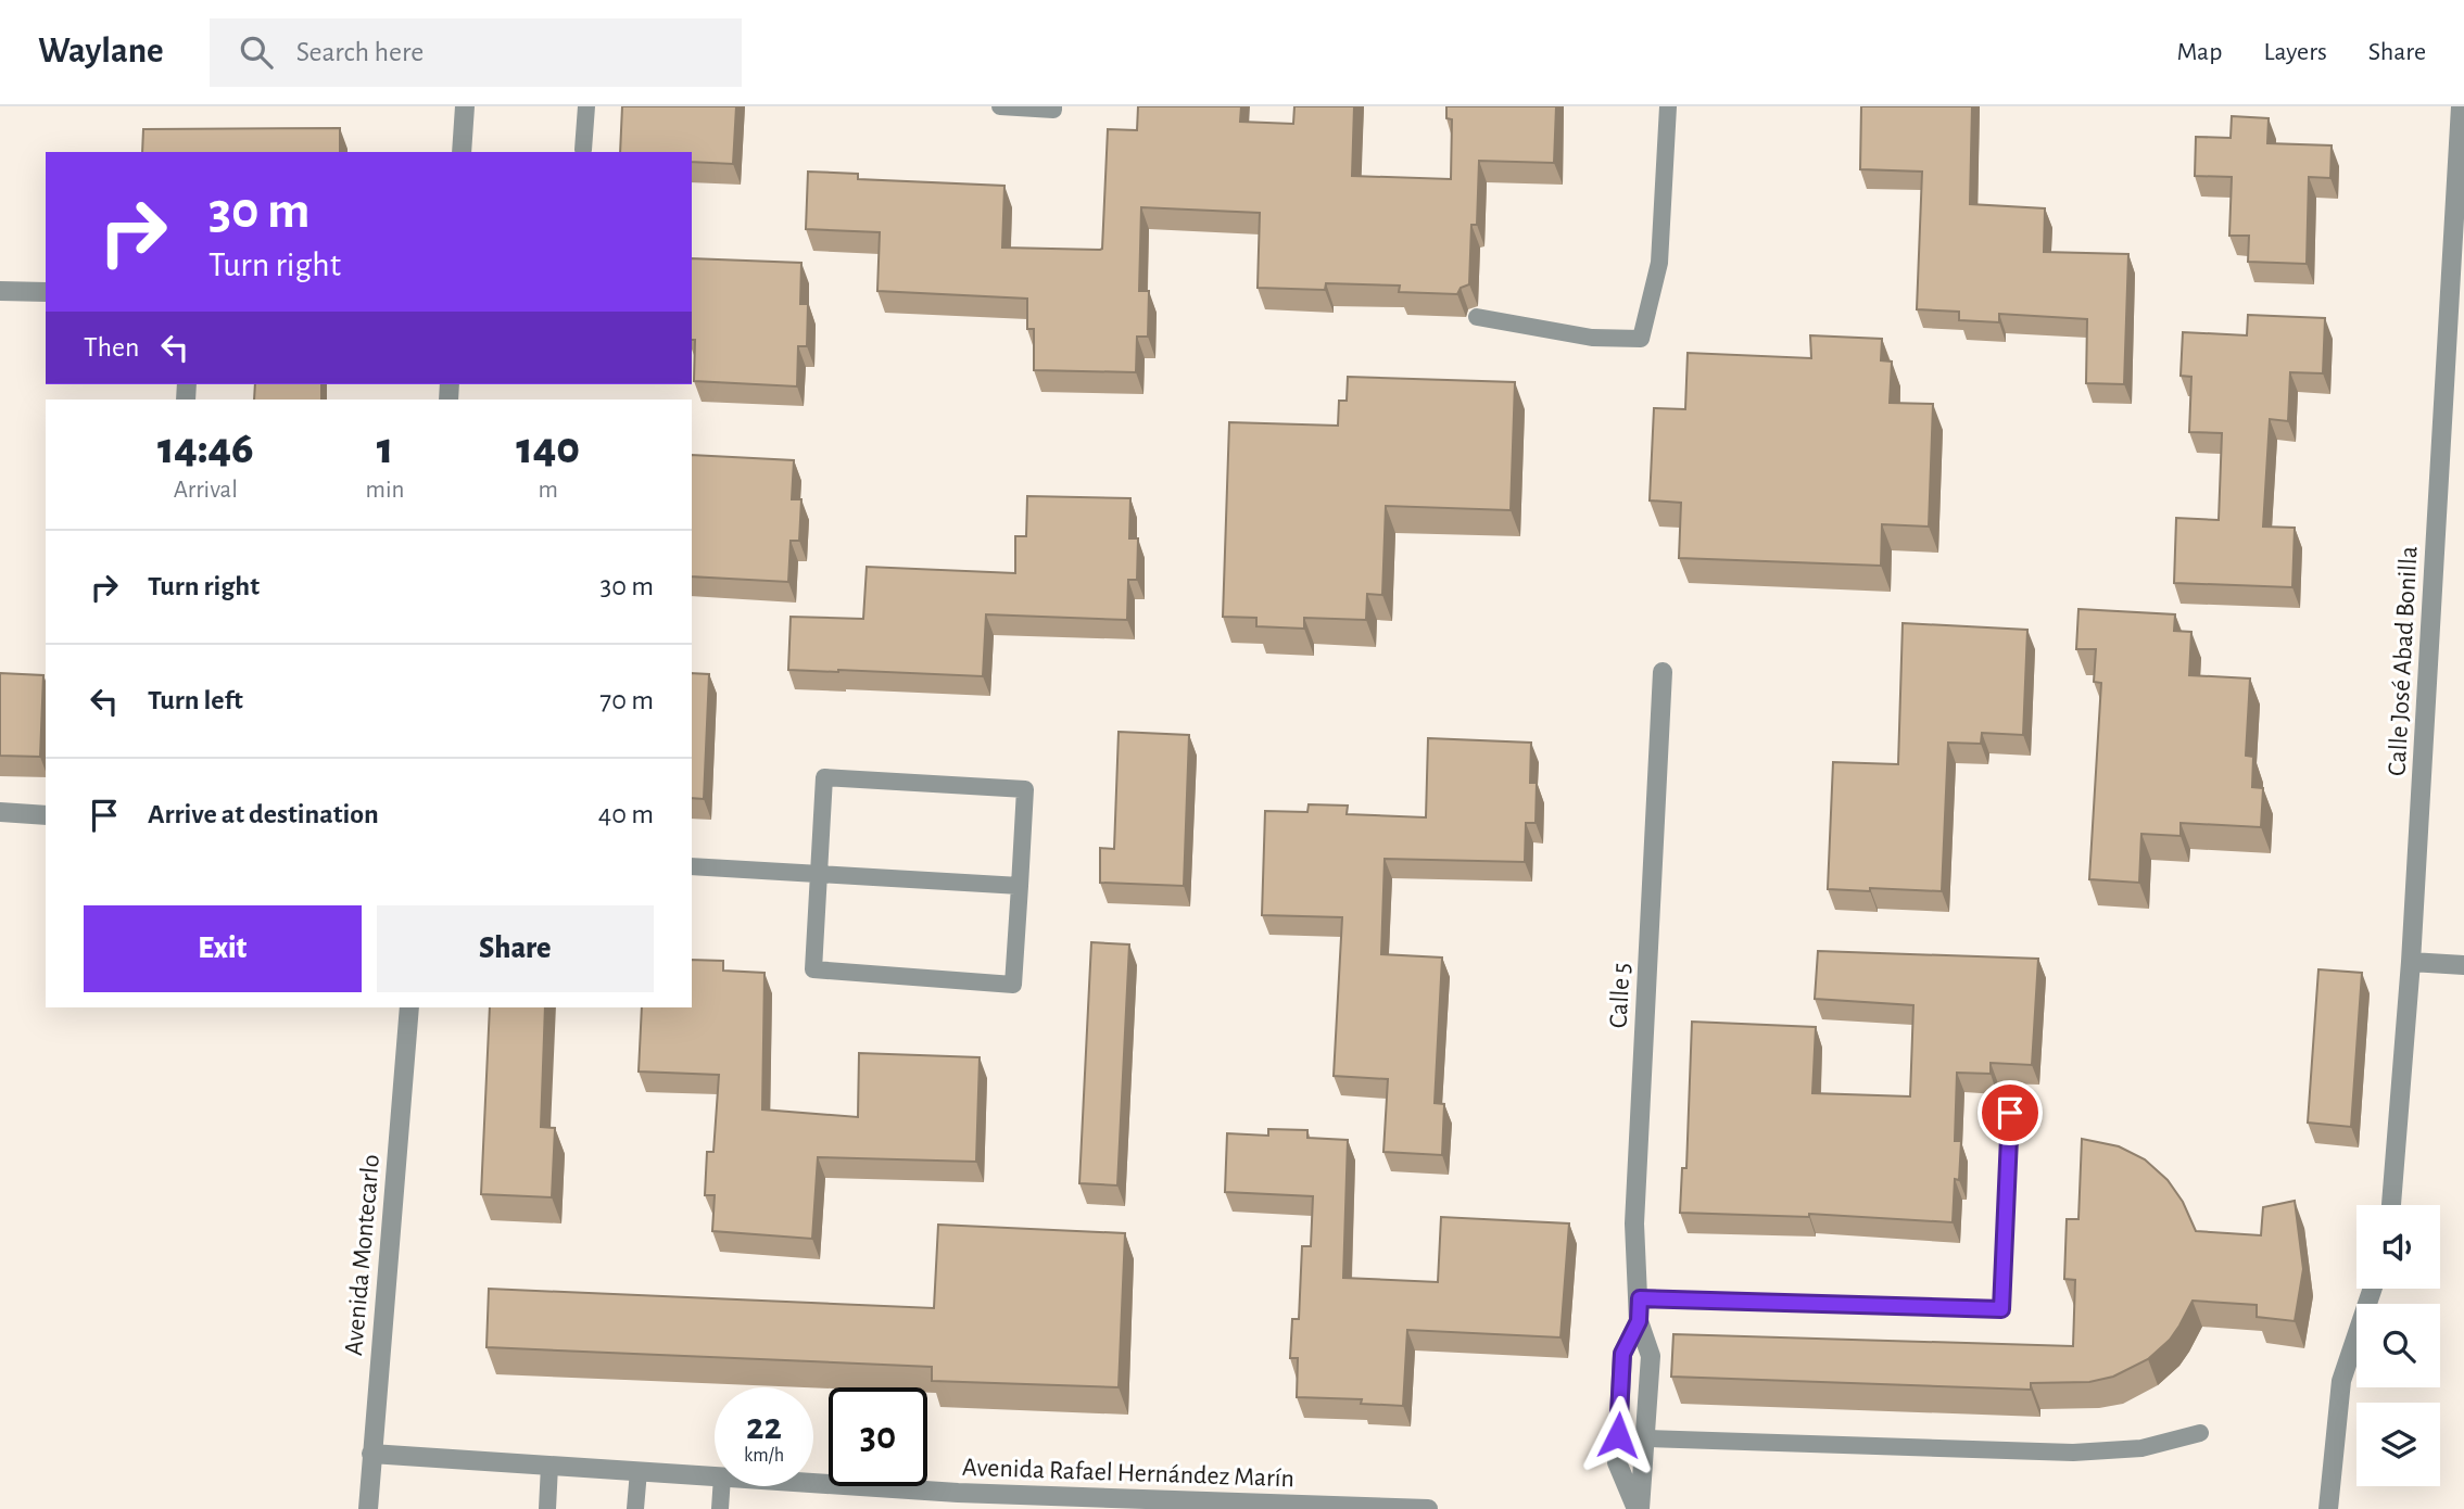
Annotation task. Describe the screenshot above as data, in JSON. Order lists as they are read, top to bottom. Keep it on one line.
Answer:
{"streets":{"street":["Calle José Abad Bonilla","Calle 5","Avenida Montecarlo","Avenida Rafael Hernández Marín"]},"crossings":[["Avenida Montecarlo","Avenida Rafael Hernández Marín"]],"page":{"header":"Waylane","search":"Search here","nav":["Map","Layers","Share"],"turn":["30 m","Turn right"],"then":"Then","eta":["14:46","Arrival","1","min","140","m"],"list":[{"name":"Turn right","value":"30 m"},{"name":"Turn left","value":"70 m"},{"name":"Arrive at destination","value":"40 m"}],"buttons":["Exit","Share"],"speed":"22 km/h","limit":"30"}}
